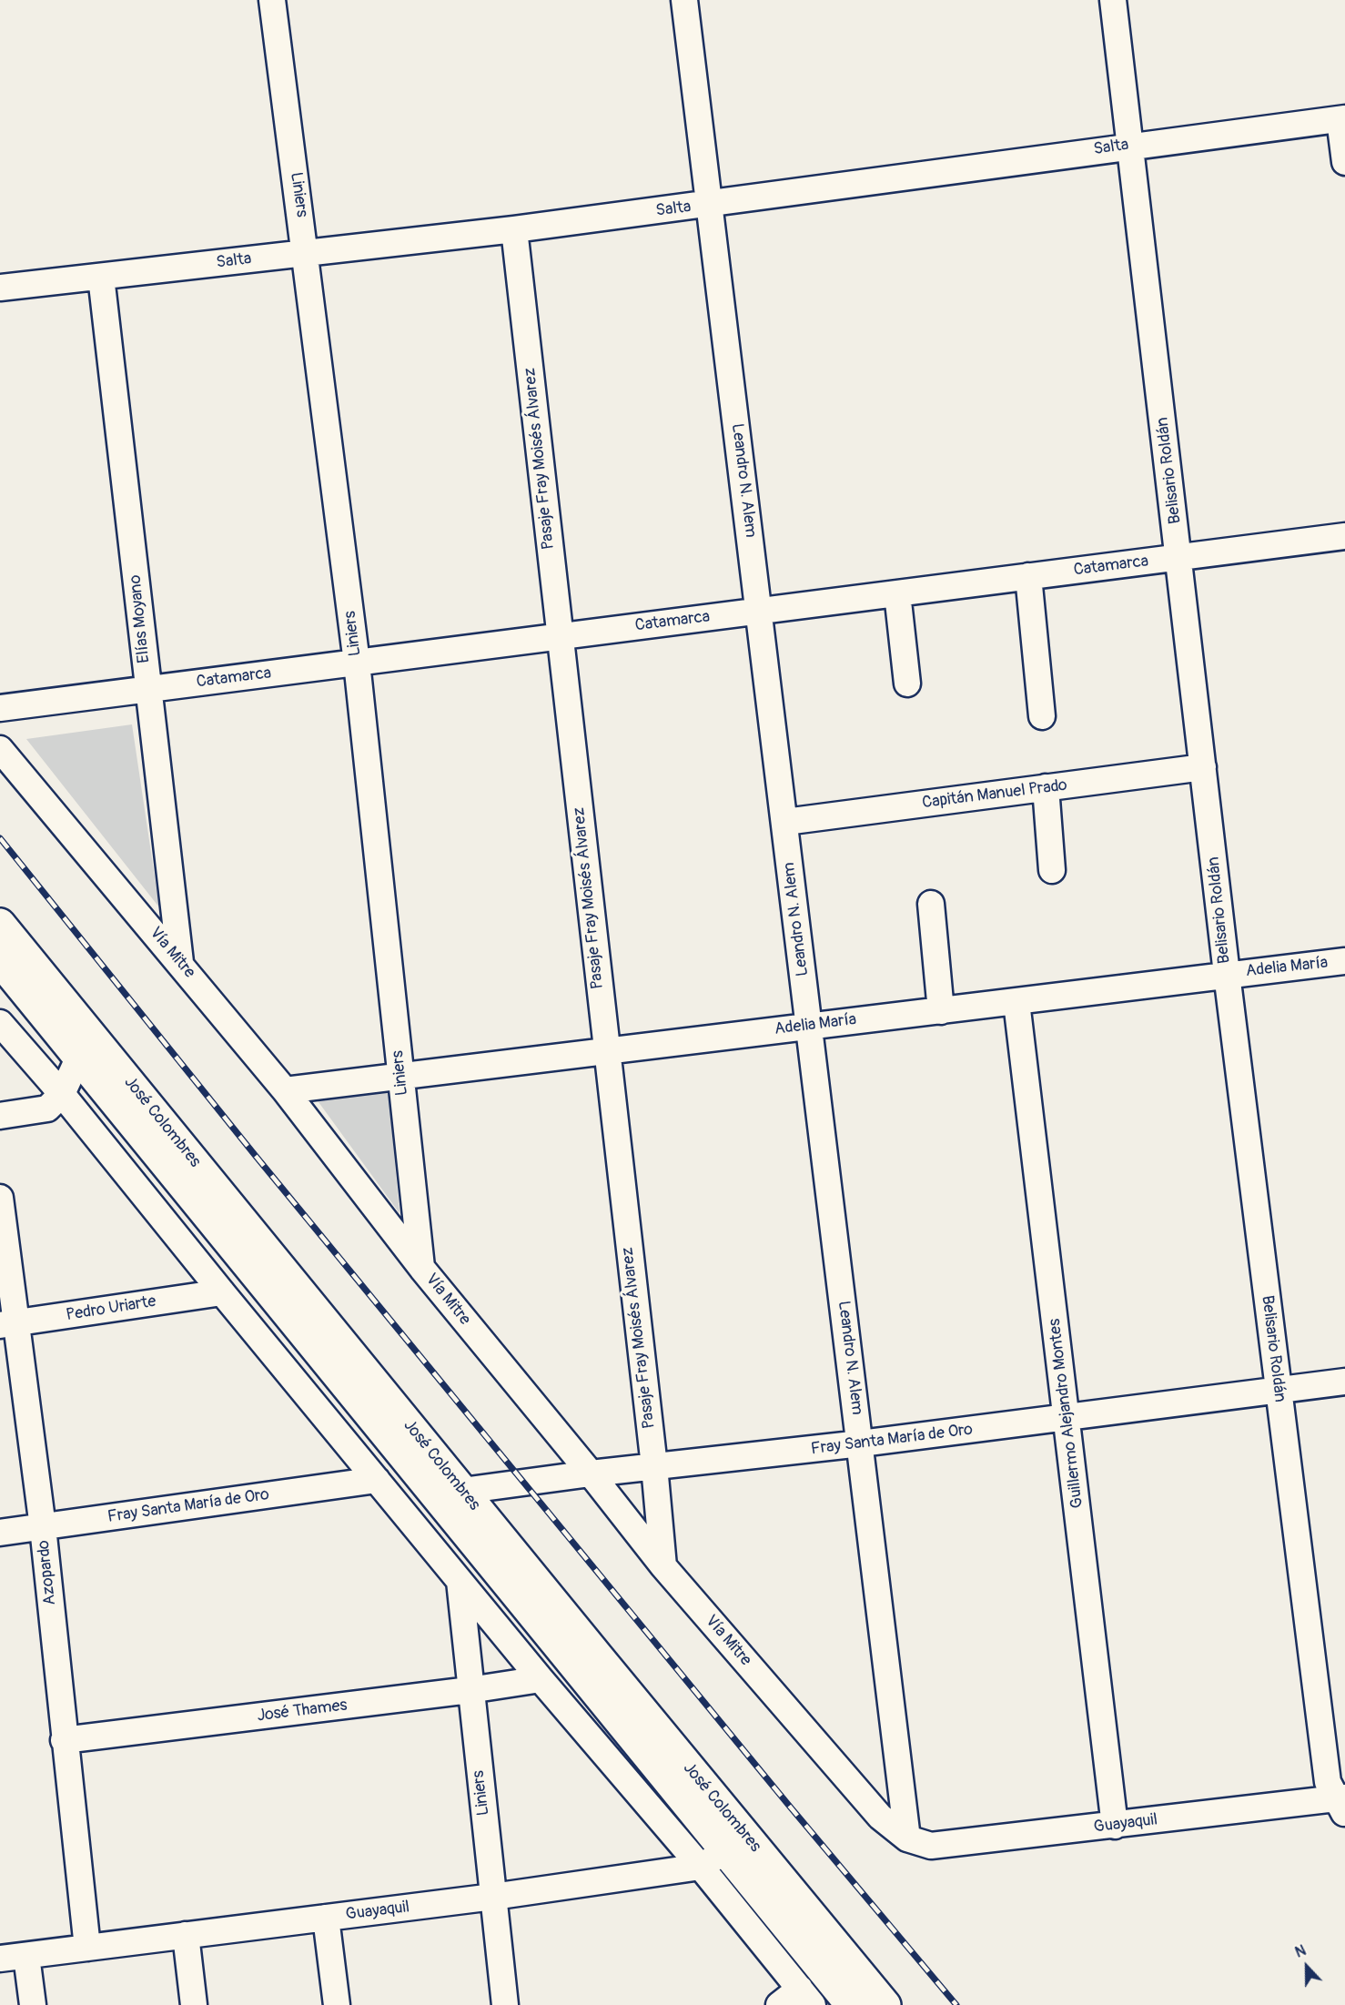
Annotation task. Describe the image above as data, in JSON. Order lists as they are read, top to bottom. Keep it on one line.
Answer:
{"streets":{"main road":["José Colombres"],"street":["Salta","Liniers","Pasaje Fray Moisés Álvarez","Belisario Roldán","Leandro N. Alem","Catamarca","Elías Moyano","Capitán Manuel Prado","Vía Mitre","Adelia María","Pedro Uriarte","Guillermo Alejandro Montes","Fray Santa María de Oro","Azopardo","José Thames","Guayaquil"]},"crossings":[["Salta","Liniers"],["Salta","Pasaje Fray Moisés Álvarez"],["Salta","Belisario Roldán"],["Salta","Leandro N. Alem"],["Salta","Elías Moyano"],["Liniers","Catamarca"],["Liniers","Vía Mitre"],["Liniers","Adelia María"],["Liniers","José Colombres"],["Liniers","José Thames"],["Liniers","Guayaquil"],["Pasaje Fray Moisés Álvarez","Catamarca"],["Pasaje Fray Moisés Álvarez","Vía Mitre"],["Pasaje Fray Moisés Álvarez","Adelia María"],["Pasaje Fray Moisés Álvarez","Fray Santa María de Oro"],["Belisario Roldán","Catamarca"],["Belisario Roldán","Capitán Manuel Prado"],["Belisario Roldán","Adelia María"],["Belisario Roldán","Fray Santa María de Oro"],["Belisario Roldán","Guayaquil"],["Leandro N. Alem","Catamarca"],["Leandro N. Alem","Capitán Manuel Prado"],["Leandro N. Alem","Vía Mitre"],["Leandro N. Alem","Adelia María"],["Leandro N. Alem","Fray Santa María de Oro"],["Leandro N. Alem","Guayaquil"],["Catamarca","Elías Moyano"],["Elías Moyano","Vía Mitre"],["Vía Mitre","Adelia María"],["Vía Mitre","Fray Santa María de Oro"],["Vía Mitre","Guayaquil"],["Adelia María","Guillermo Alejandro Montes"],["José Colombres","Pedro Uriarte"],["José Colombres","Fray Santa María de Oro"],["José Colombres","José Thames"],["José Colombres","Guayaquil"],["Pedro Uriarte","Azopardo"],["Guillermo Alejandro Montes","Fray Santa María de Oro"],["Guillermo Alejandro Montes","Guayaquil"],["Fray Santa María de Oro","Azopardo"],["Azopardo","José Thames"],["Azopardo","Guayaquil"]],"north":"top"}
